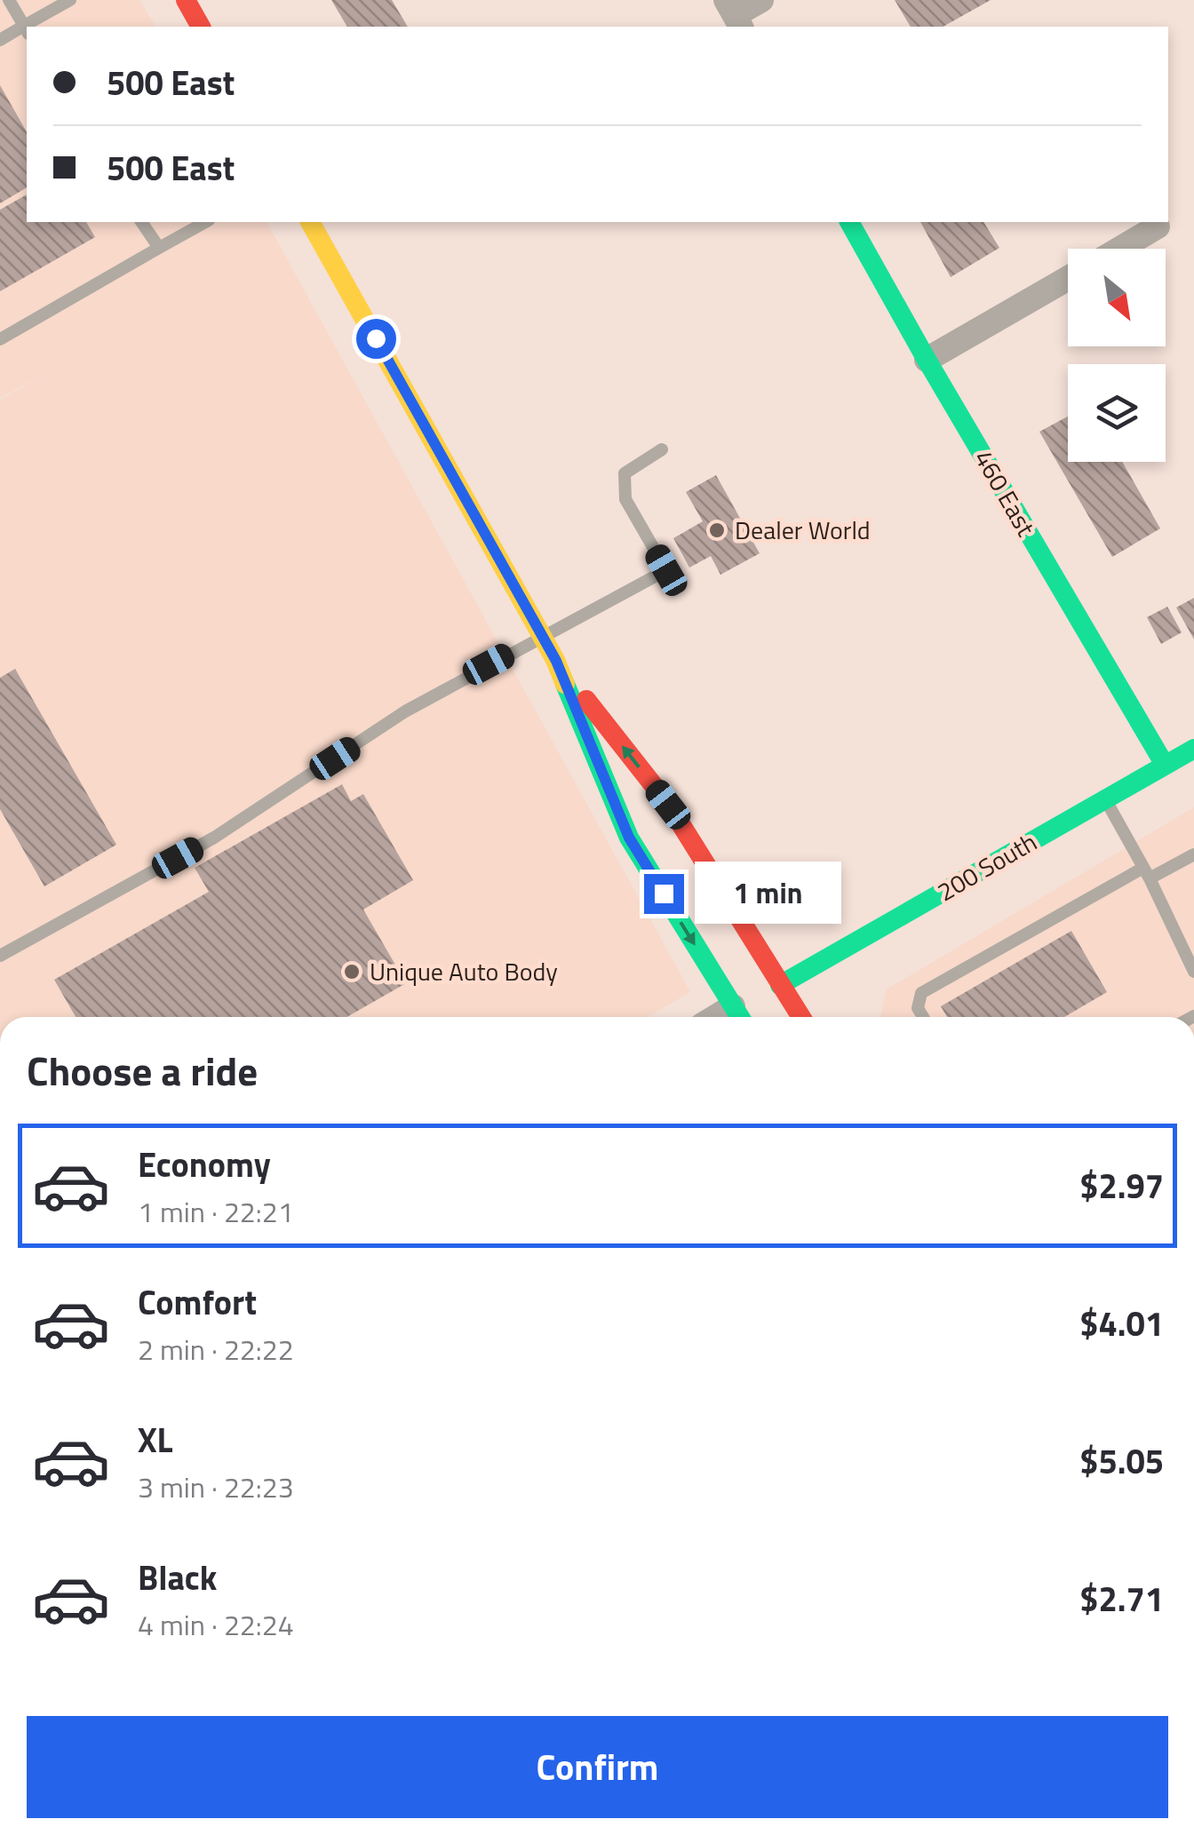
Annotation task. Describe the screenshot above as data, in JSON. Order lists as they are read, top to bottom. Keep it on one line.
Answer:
{"streets":{"main road":["460 East","200 South"]},"crossings":[["460 East","200 South"]],"places":["Dealer World","Unique Auto Body"],"north":"bottom right","page":{"banner":["500 East","500 East"],"bubble":"1 min","heading":"Choose a ride","list":[{"name":"Economy","note":"1 min · 22:21","value":"$2.97"},{"name":"Comfort","note":"2 min · 22:22","value":"$4.01"},{"name":"XL","note":"3 min · 22:23","value":"$5.05"},{"name":"Black","note":"4 min · 22:24","value":"$2.71"}],"buttons":"Confirm"}}
